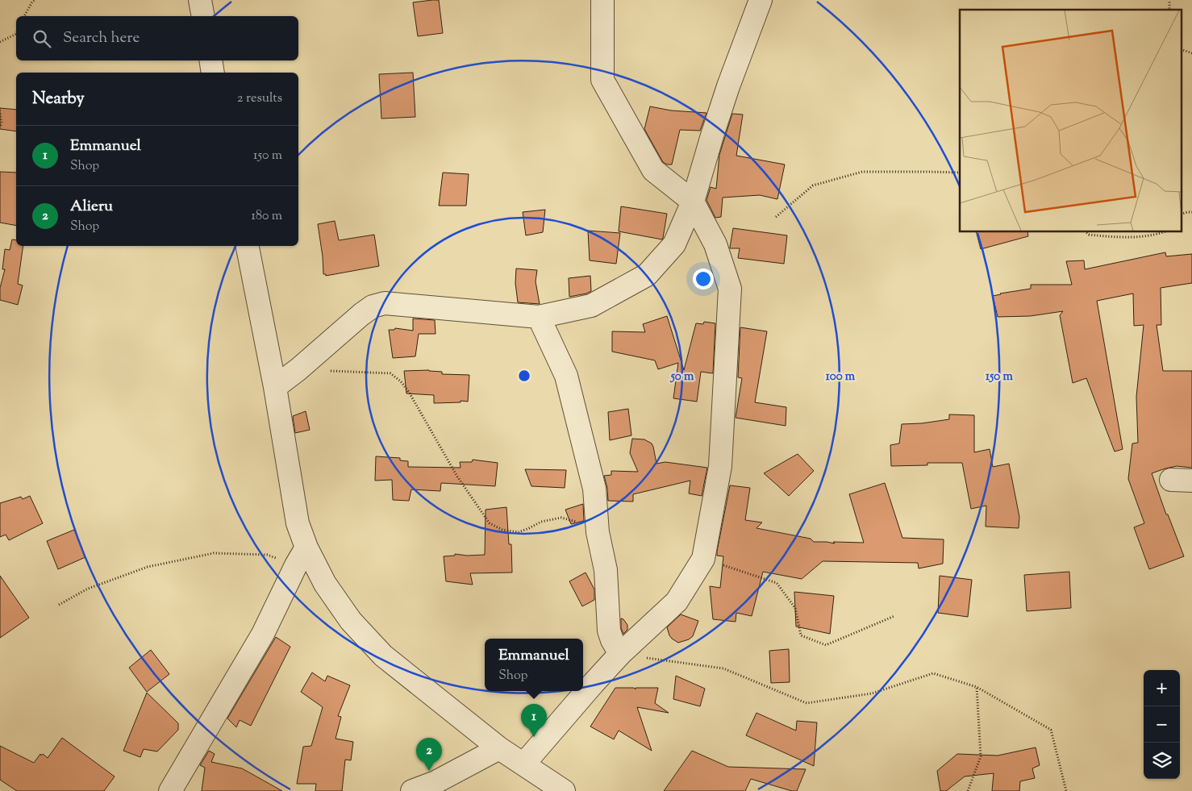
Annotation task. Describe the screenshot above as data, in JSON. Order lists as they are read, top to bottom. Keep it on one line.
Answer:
{"page":{"search":"Search here","heading":["Nearby","2 results"],"list":[{"mark":"1","name":"Emmanuel","note":"Shop","value":"150 m"},{"mark":"2","name":"Alieru","note":"Shop","value":"180 m"}],"popup":["Emmanuel","Shop"],"map_buttons":["+","−"],"pins":["1","2"]},"rings":["50 m","100 m","150 m"]}
